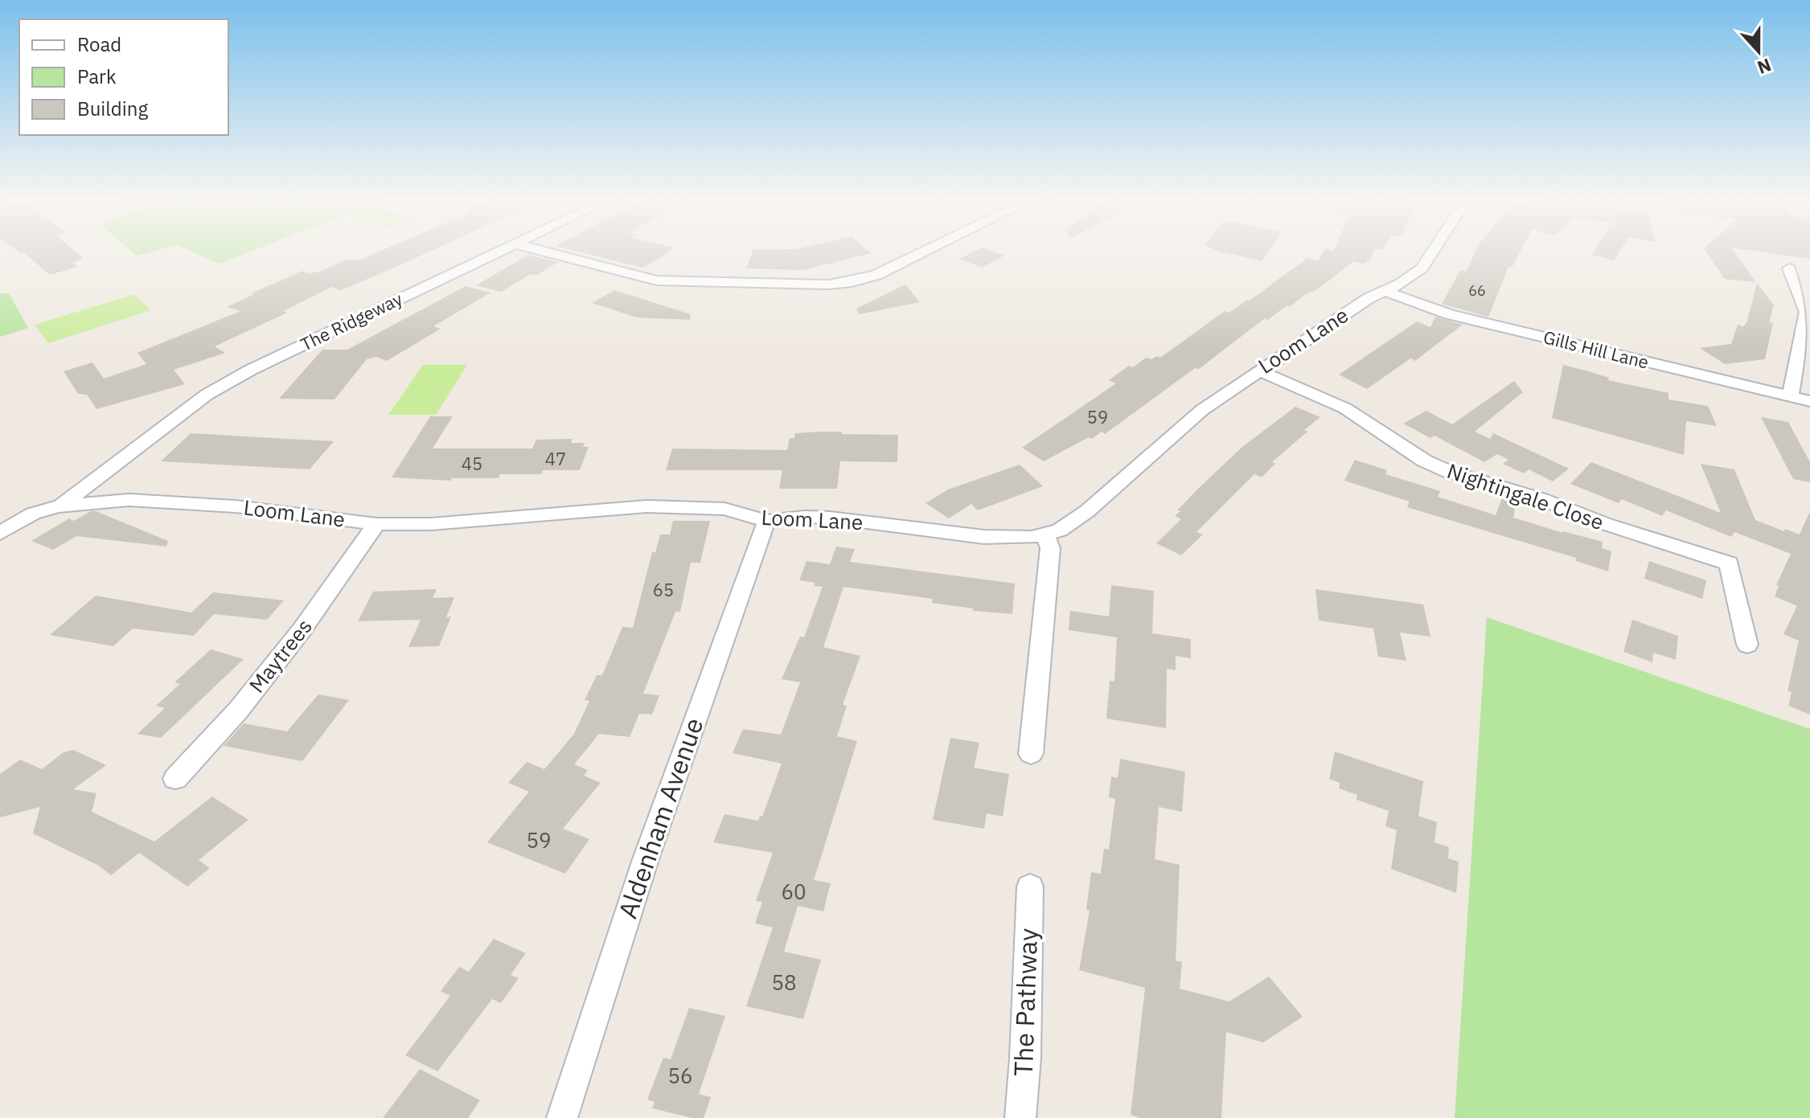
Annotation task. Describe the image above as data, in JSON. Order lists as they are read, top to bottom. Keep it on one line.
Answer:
{"streets":{"street":["The Ridgeway","Loom Lane","Gills Hill Lane","Nightingale Close","Maytrees","Aldenham Avenue","The Pathway"]},"crossings":[["The Ridgeway","Loom Lane"],["Loom Lane","Gills Hill Lane"],["Loom Lane","Nightingale Close"],["Loom Lane","Maytrees"],["Loom Lane","Aldenham Avenue"]],"house_numbers":["66","59","47","45","65","59","60","58","56"],"legend":["Road","Park","Building"],"north":"bottom"}
